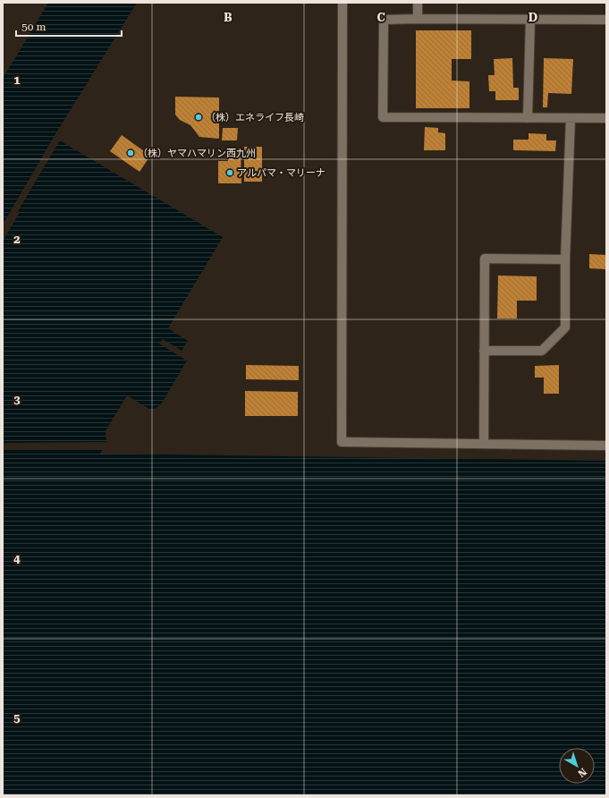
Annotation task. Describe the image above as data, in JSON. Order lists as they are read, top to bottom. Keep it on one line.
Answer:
{"places":["（株）エネライフ長崎","（株）ヤマハマリン西九州","アルパマ・マリーナ"],"scale_bar":"50 m","north":"bottom right","grid":{"columns":["B","C","D"],"rows":["1","2","3","4","5"]}}
